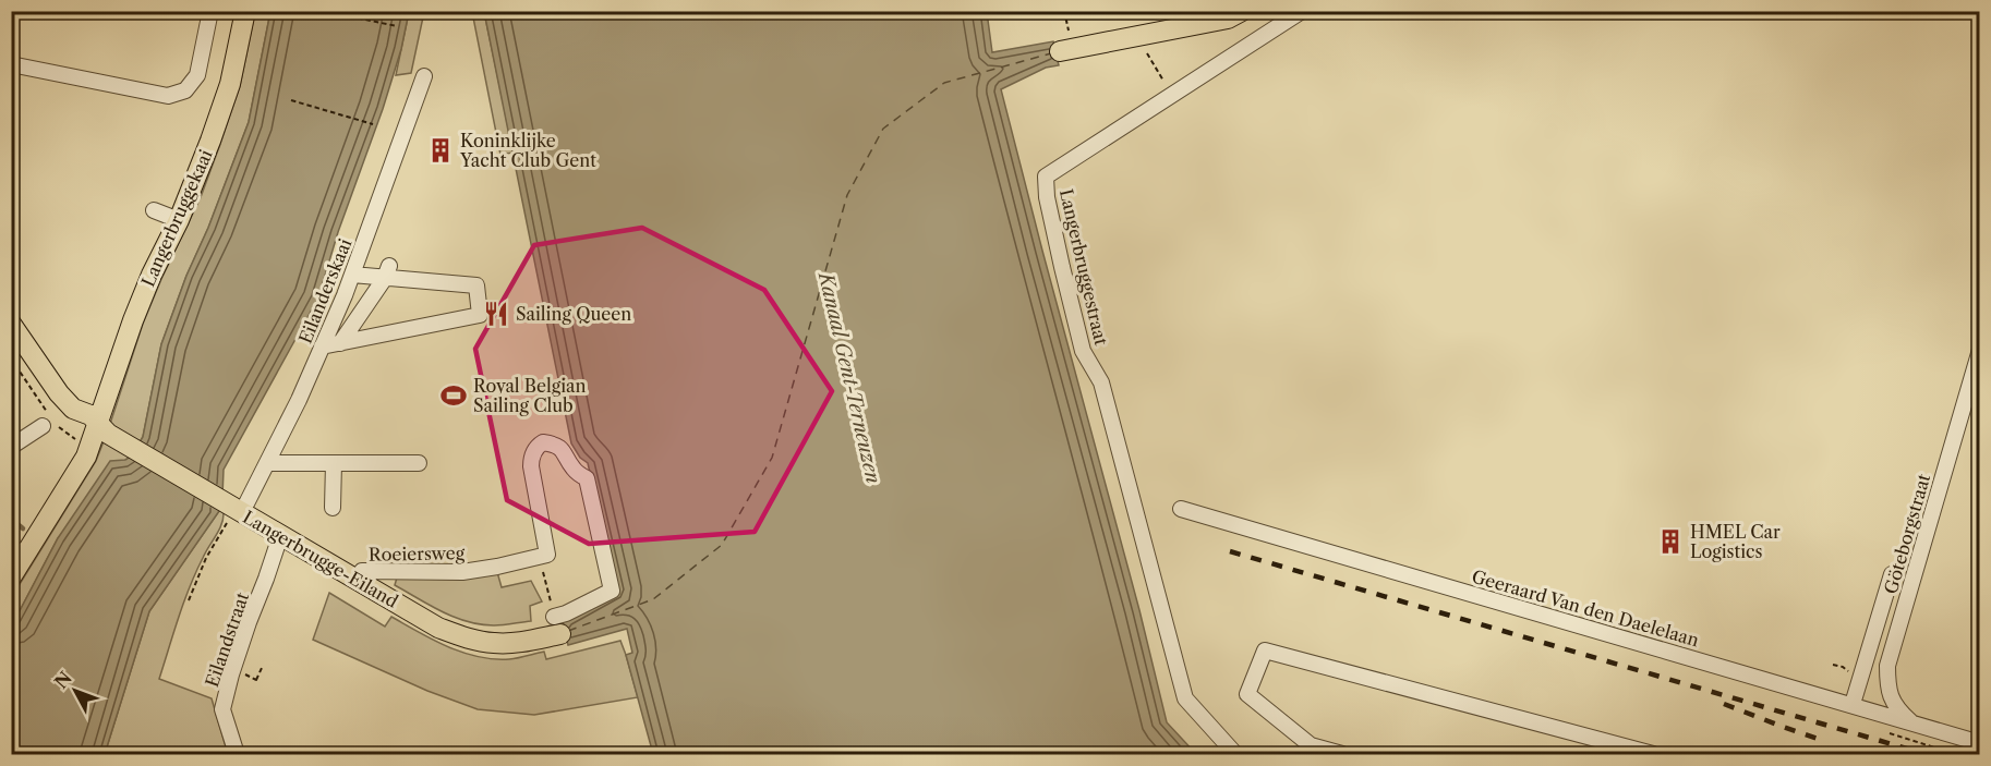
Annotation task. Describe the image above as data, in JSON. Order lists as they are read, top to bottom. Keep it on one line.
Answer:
{"streets":{"main road":["Langerbruggekaai","Langerbrugge-Eiland"],"street":["Langerbruggestraat","Eilanderskaai","Göteborgstraat","Roeiersweg","Geeraard Van den Daelelaan","Eilandstraat"]},"crossings":[["Langerbruggekaai","Langerbrugge-Eiland"],["Eilanderskaai","Langerbrugge-Eiland"],["Göteborgstraat","Geeraard Van den Daelelaan"],["Roeiersweg","Langerbrugge-Eiland"],["Langerbrugge-Eiland","Eilandstraat"]],"water":["Kanaal Gent-Terneuzen"],"places":{"building":["Koninklijke Yacht Club Gent","HMEL Car Logistics"],"restaurant":["Sailing Queen"],"sports":["Royal Belgian Sailing Club"]},"north":"top left"}
